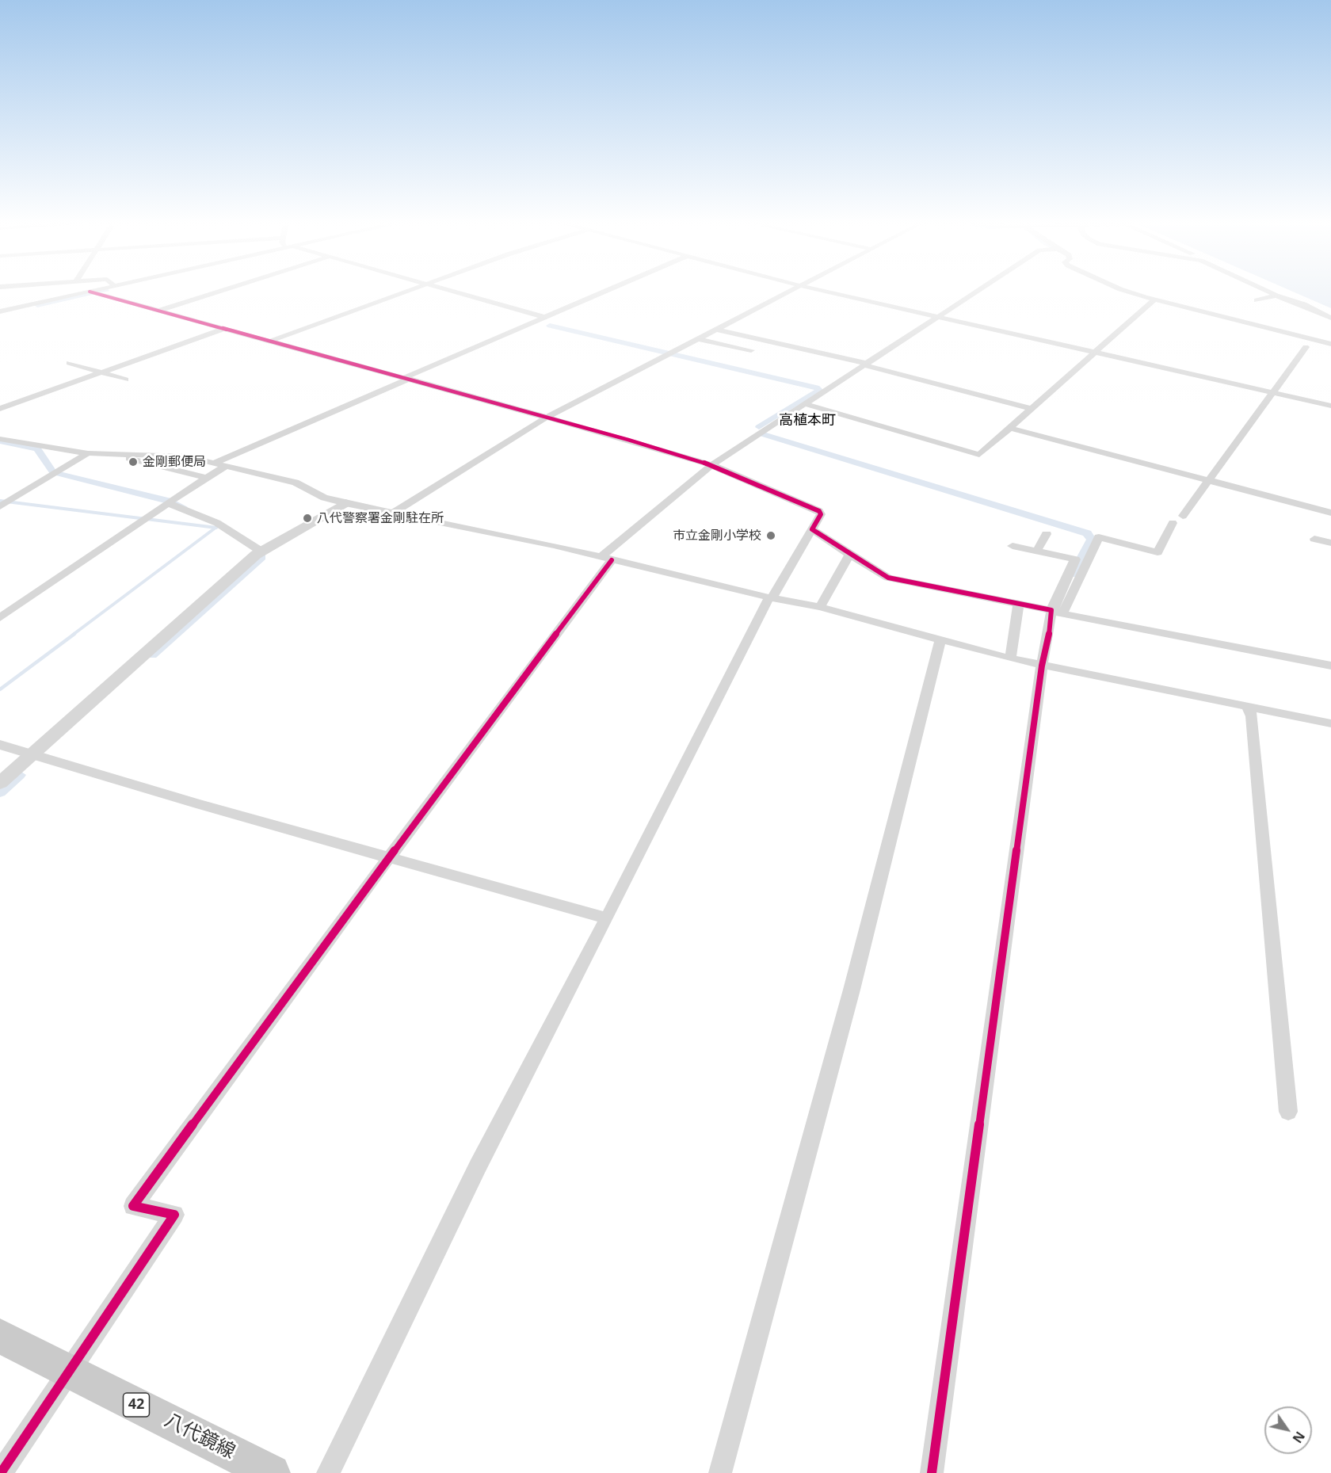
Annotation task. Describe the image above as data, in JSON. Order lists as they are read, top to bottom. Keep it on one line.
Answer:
{"streets":{"main road":["42","八代鏡線"]},"districts":["高植本町"],"places":["金剛郵便局","八代警察署金剛駐在所","市立金剛小学校"],"north":"bottom right"}
